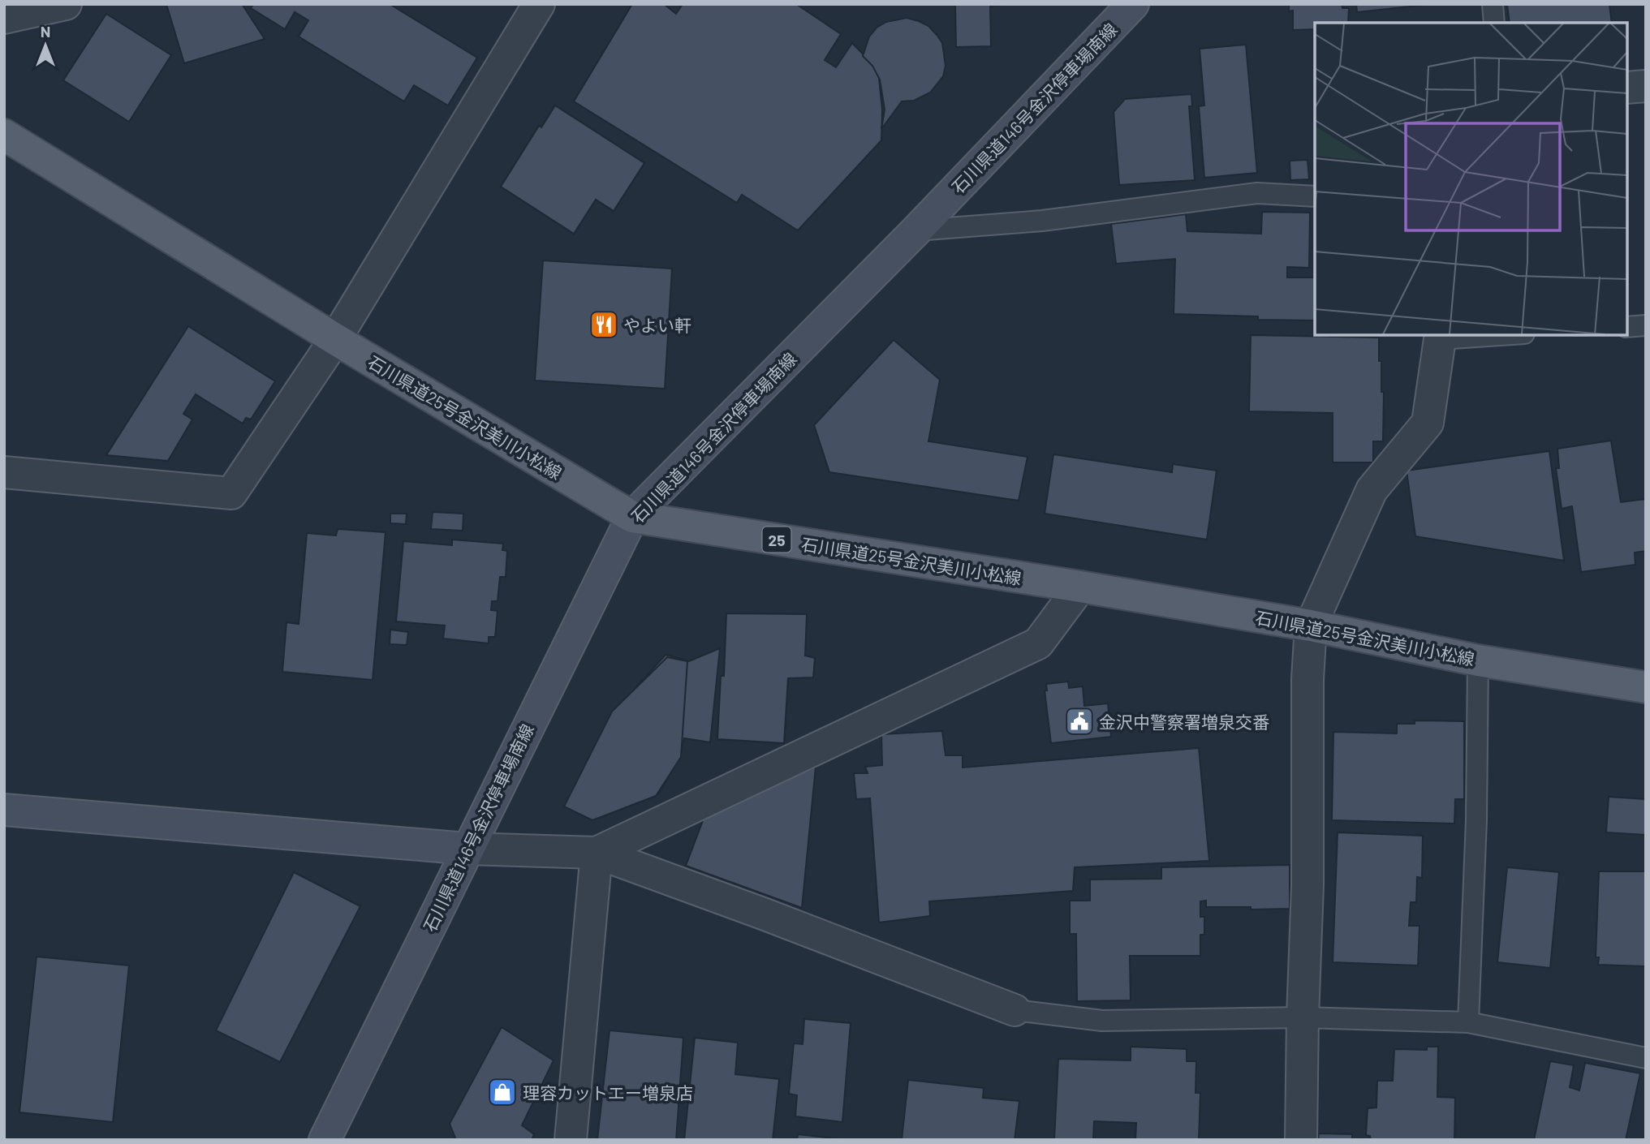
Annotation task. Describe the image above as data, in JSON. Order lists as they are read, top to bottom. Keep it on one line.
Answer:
{"streets":{"main road":["石川県道146号金沢停車場南線","石川県道25号金沢美川小松線","25"]},"crossings":[["石川県道146号金沢停車場南線","石川県道25号金沢美川小松線"]],"places":{"restaurant":["やよい軒"],"public building":["金沢中警察署増泉交番"],"shop":["理容カットエー増泉店"]},"north":"top"}
